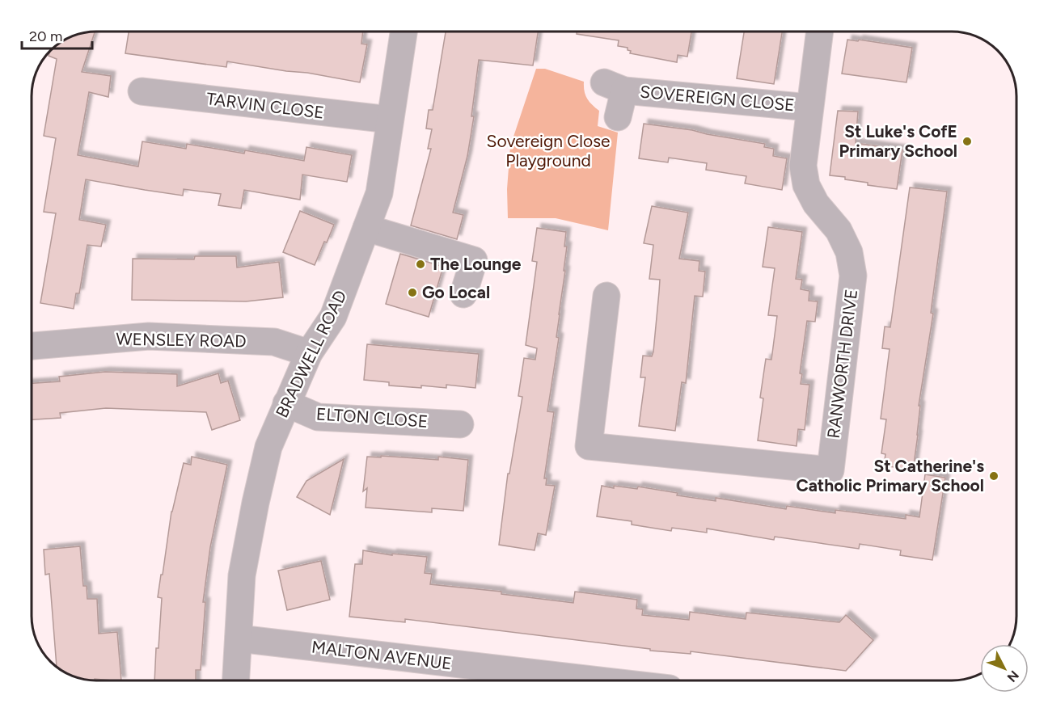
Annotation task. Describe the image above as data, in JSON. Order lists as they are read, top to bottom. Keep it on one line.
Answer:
{"streets":{"street":["SOVEREIGN CLOSE","TARVIN CLOSE","WENSLEY ROAD","BRADWELL ROAD","RANWORTH DRIVE","ELTON CLOSE","MALTON AVENUE"]},"crossings":[["SOVEREIGN CLOSE","RANWORTH DRIVE"],["TARVIN CLOSE","BRADWELL ROAD"],["WENSLEY ROAD","BRADWELL ROAD"],["BRADWELL ROAD","ELTON CLOSE"],["BRADWELL ROAD","MALTON AVENUE"]],"parks":["Sovereign Close Playground"],"places":["St Luke's CofE Primary School","The Lounge","Go Local","St Catherine's Catholic Primary School"],"scale_bar":"20 m","north":"bottom right"}
